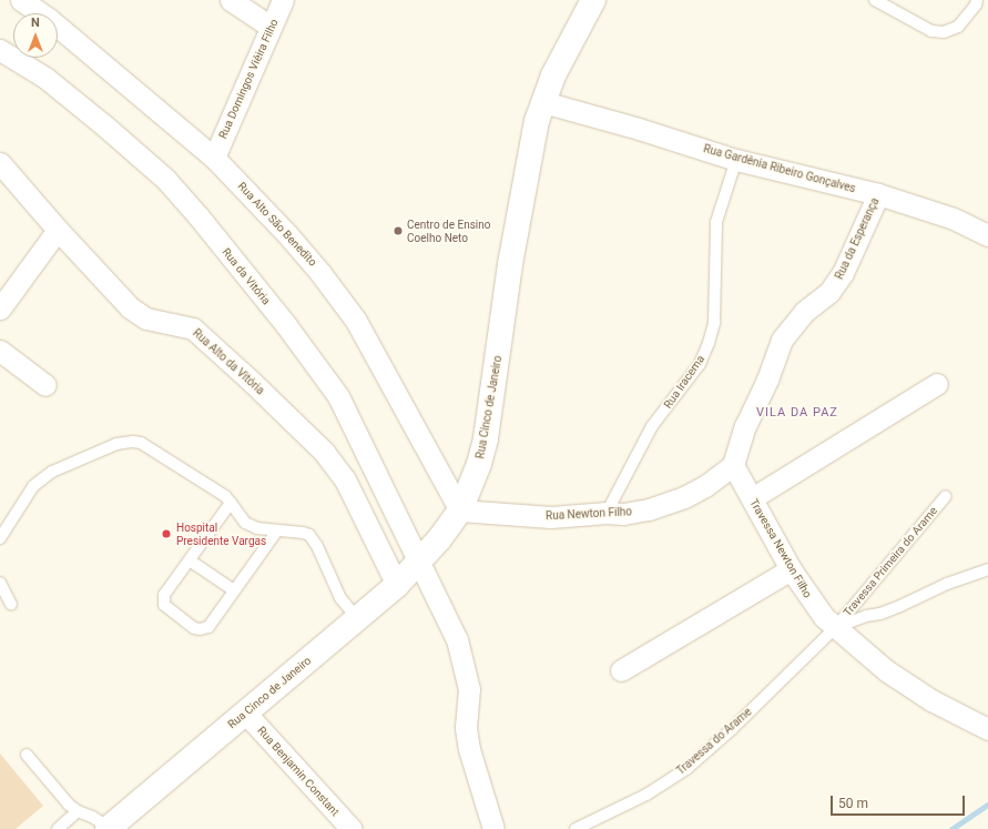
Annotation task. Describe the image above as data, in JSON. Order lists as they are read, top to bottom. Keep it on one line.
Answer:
{"streets":{"main road":["Rua Cinco de Janeiro"],"street":["Rua Domingos Viêira Filho","Rua Gardênia Ribeiro Gonçalves","Rua Alto São Benedito","Rua da Esperança","Rua da Vitória","Rua Alto da Vitória","Rua Newton Filho","Travessa Newton Filho","Rua Benjamin Constant"],"lane":["Rua Iracema","Travessa Primeira do Arame","Travessa do Arame"]},"crossings":[["Rua Domingos Viêira Filho","Rua Alto São Benedito"],["Rua Gardênia Ribeiro Gonçalves","Rua da Esperança"],["Rua Gardênia Ribeiro Gonçalves","Rua Iracema"],["Rua Gardênia Ribeiro Gonçalves","Rua Cinco de Janeiro"],["Rua Alto São Benedito","Rua Cinco de Janeiro"],["Rua Alto São Benedito","Rua Newton Filho"],["Rua da Esperança","Rua Newton Filho"],["Rua da Esperança","Travessa Newton Filho"],["Rua da Vitória","Rua Cinco de Janeiro"],["Rua Alto da Vitória","Rua Cinco de Janeiro"],["Rua Iracema","Rua Newton Filho"],["Rua Cinco de Janeiro","Rua Newton Filho"],["Rua Cinco de Janeiro","Rua Benjamin Constant"],["Rua Newton Filho","Travessa Newton Filho"],["Travessa Newton Filho","Travessa Primeira do Arame"],["Travessa Newton Filho","Travessa do Arame"],["Travessa Primeira do Arame","Travessa do Arame"]],"districts":["VILA DA PAZ"],"places":["Centro de Ensino Coelho Neto","Hospital Presidente Vargas"],"scale_bar":"50 m","north":"top"}
